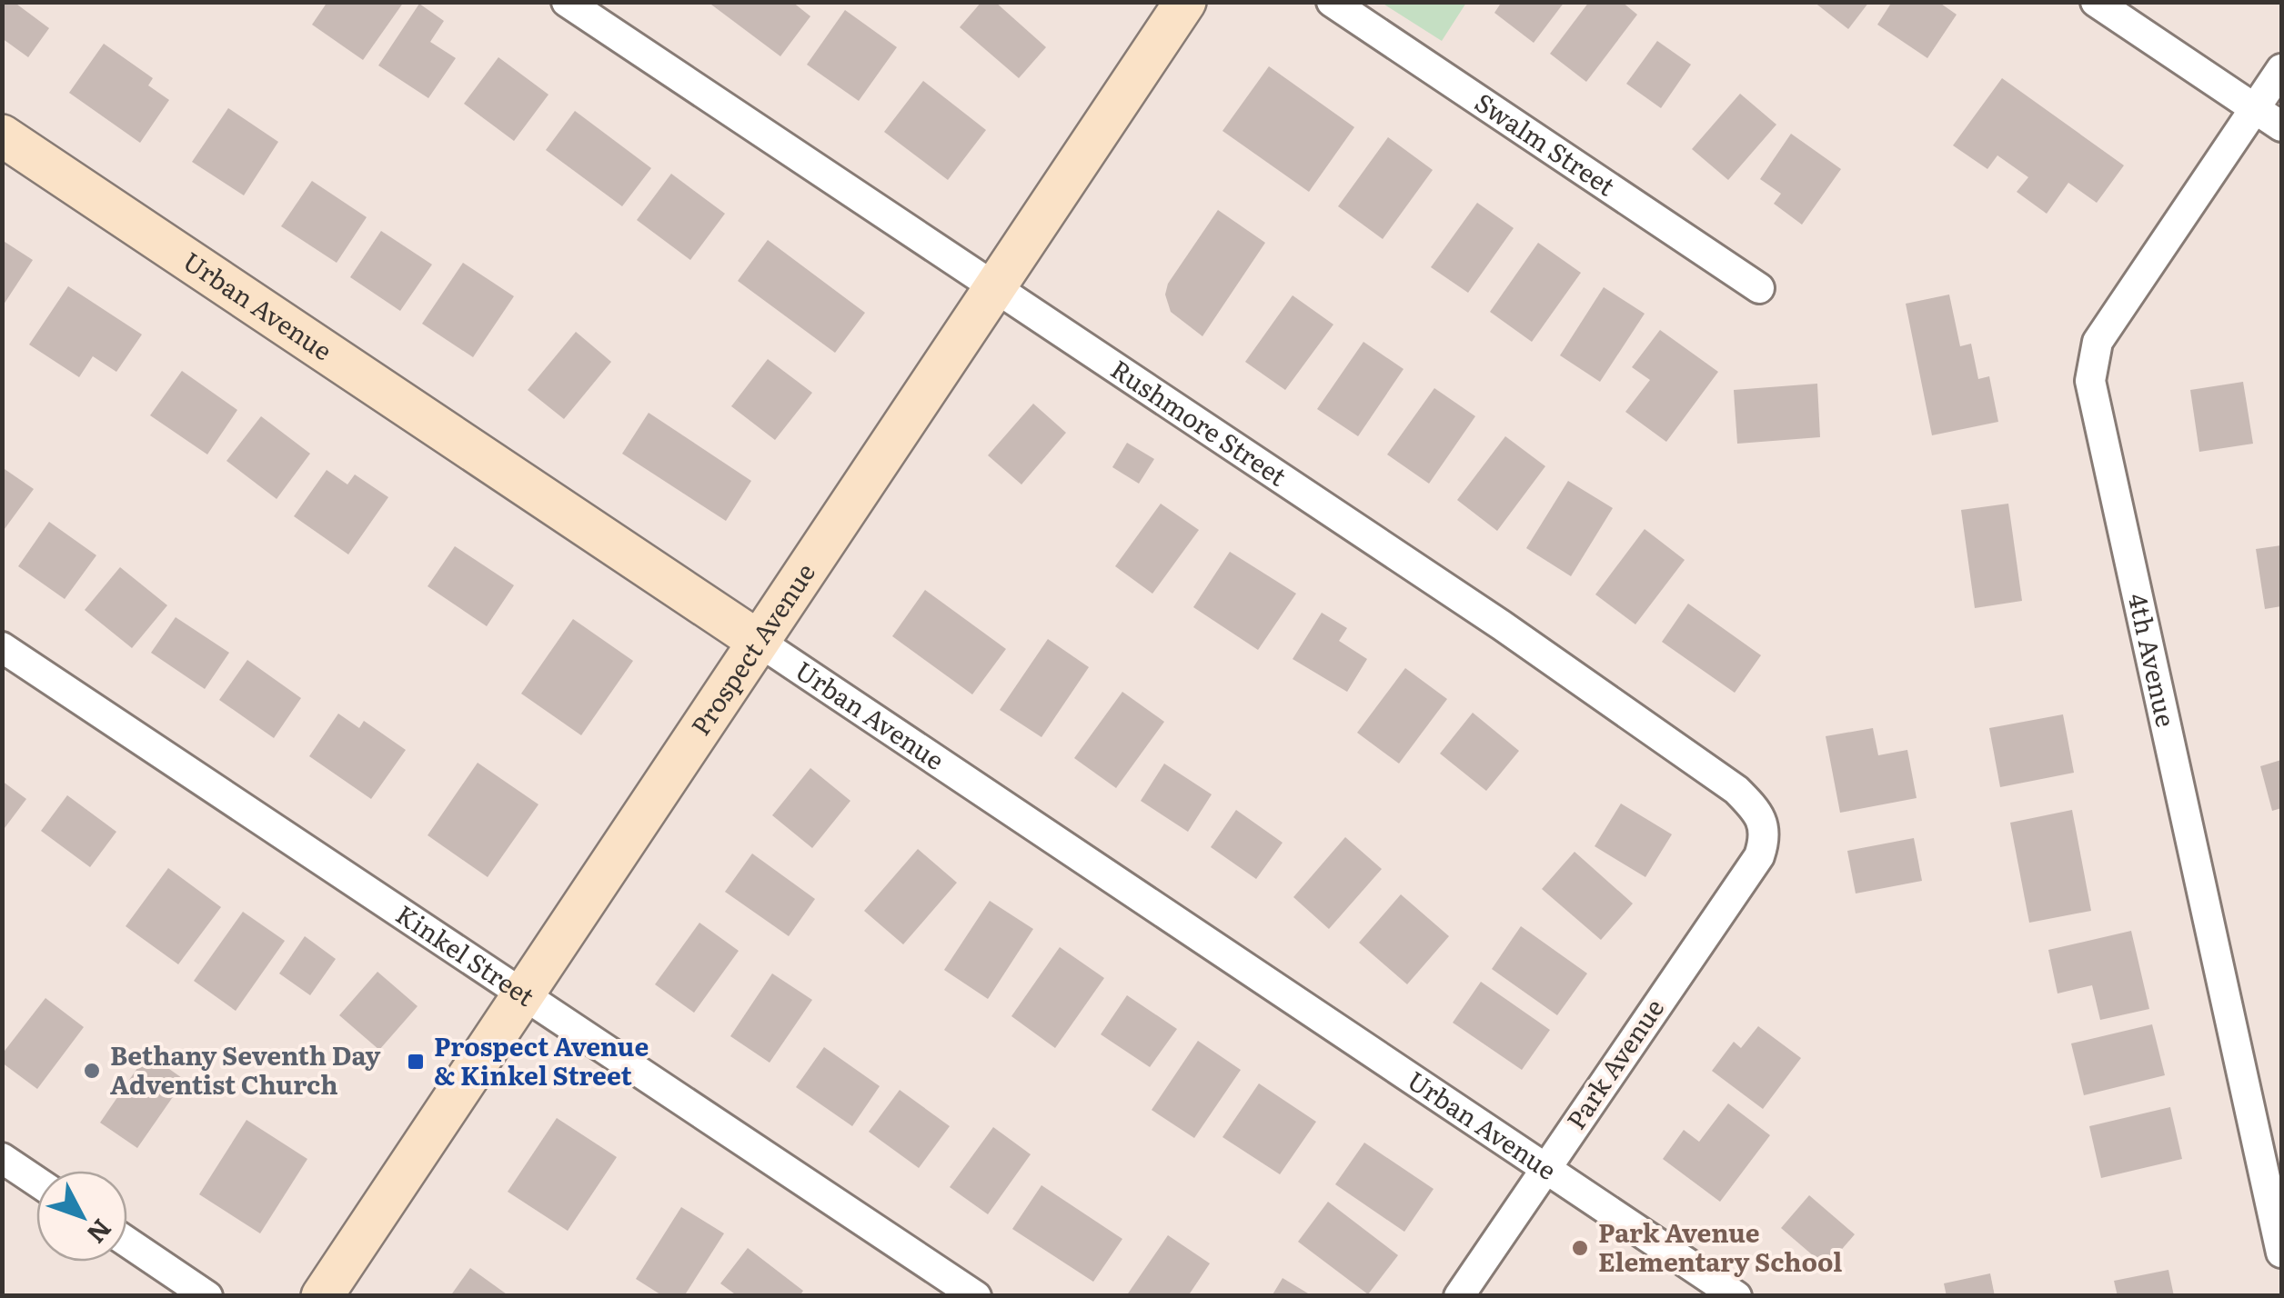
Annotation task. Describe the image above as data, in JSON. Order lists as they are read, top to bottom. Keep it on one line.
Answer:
{"streets":{"main road":["Urban Avenue","Prospect Avenue"],"street":["Swalm Street","Rushmore Street","4th Avenue","Kinkel Street","Park Avenue"]},"crossings":[["Urban Avenue","Prospect Avenue"],["Urban Avenue","Park Avenue"],["Rushmore Street","Prospect Avenue"],["Rushmore Street","Park Avenue"],["Prospect Avenue","Kinkel Street"]],"places":{"transit":["Prospect Avenue & Kinkel Street"],"other":["Bethany Seventh Day Adventist Church","Park Avenue Elementary School"]},"north":"bottom right"}
